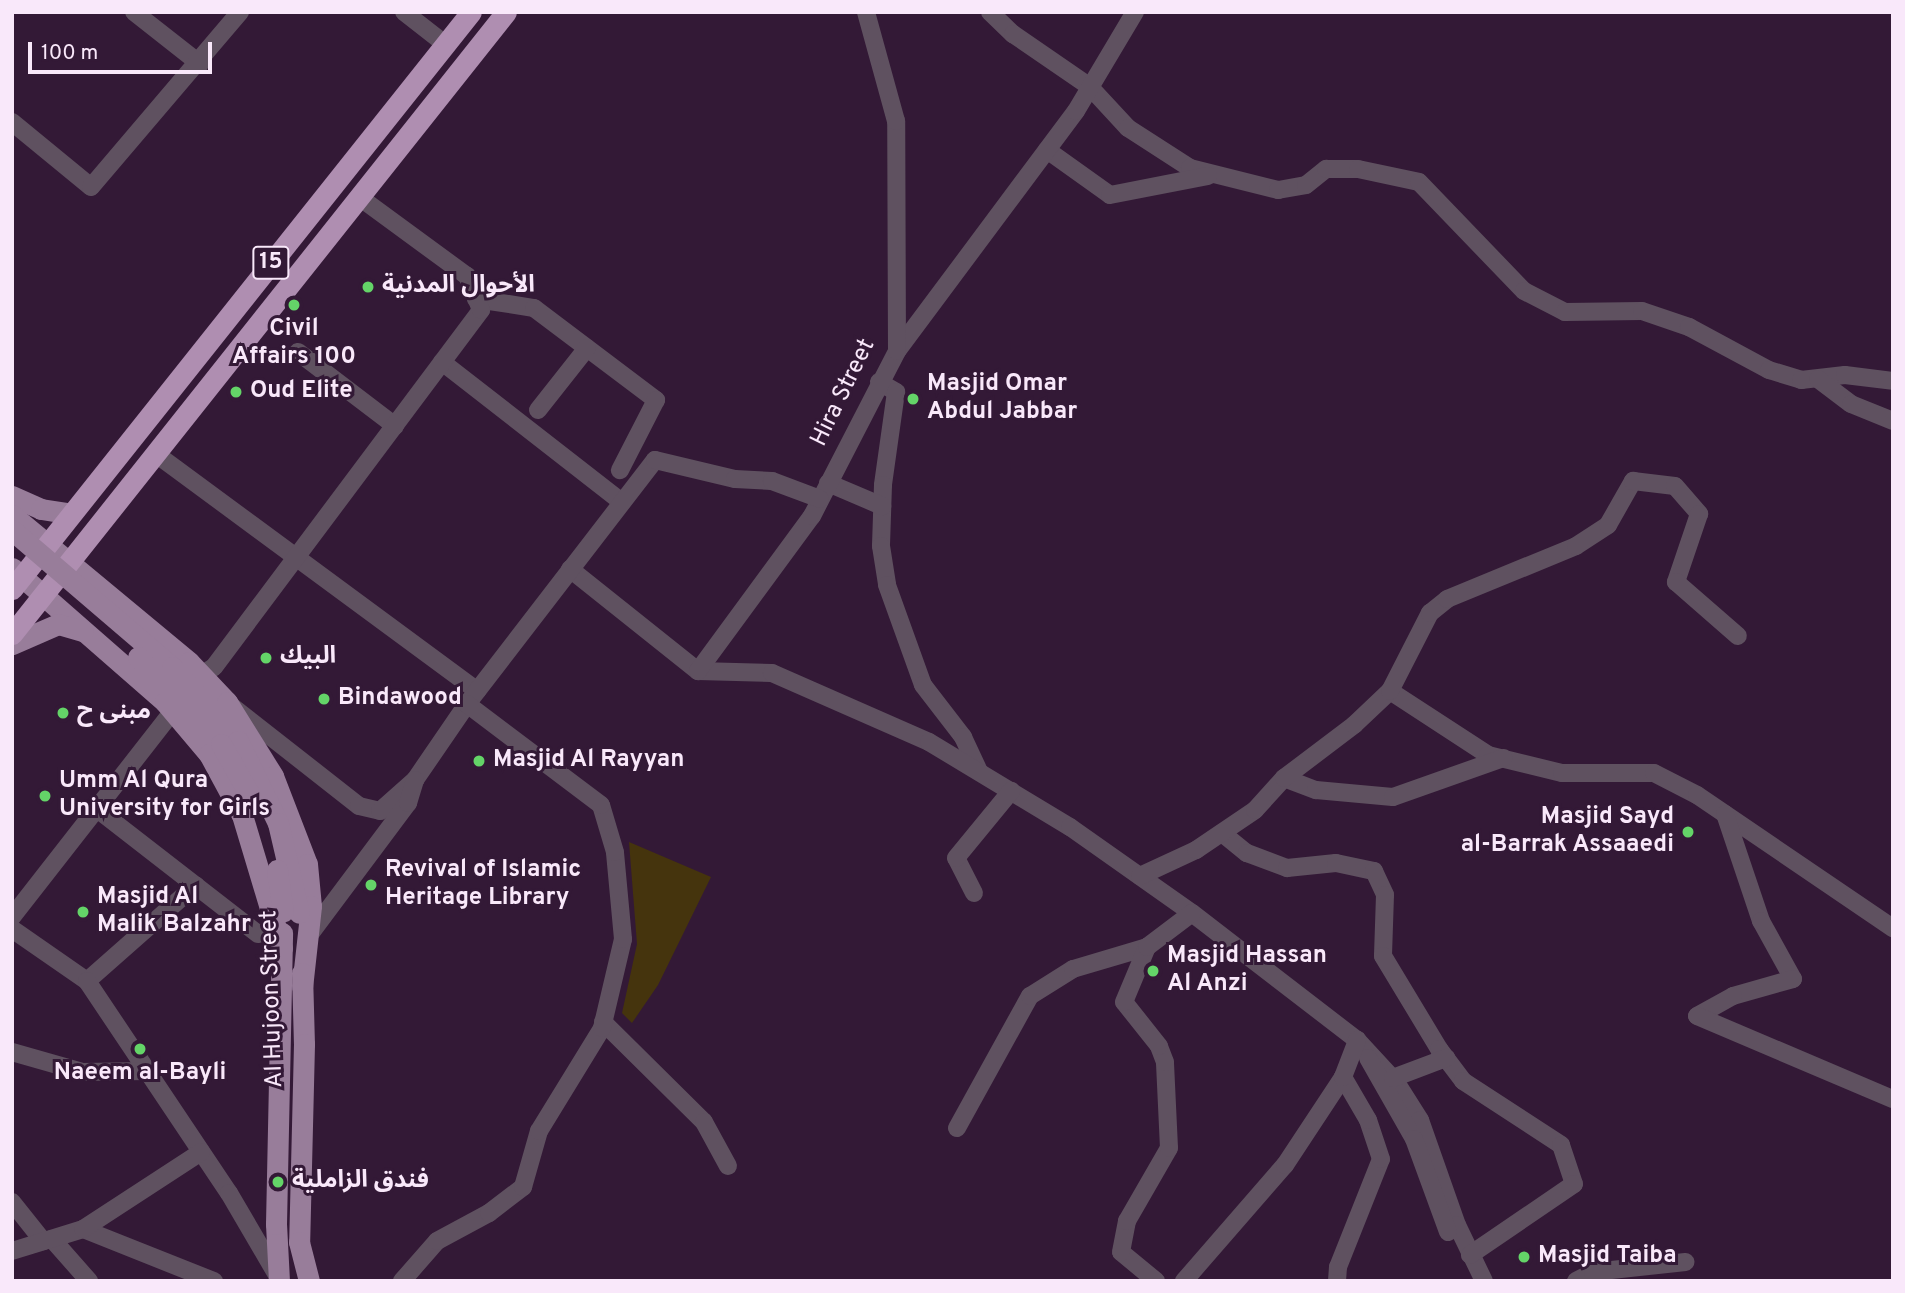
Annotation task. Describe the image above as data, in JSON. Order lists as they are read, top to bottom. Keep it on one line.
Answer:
{"streets":{"highway":["15"],"main road":["Al Hujoon Street"],"street":["Hira Street"]},"places":["الأحوال المدنية","Civil Affairs 100","Oud Elite","Masjid Omar Abdul Jabbar","البيك","Bindawood","مبنى ح","Masjid Al Rayyan","Umm Al Qura University for Girls","Masjid Sayd al-Barrak Assaaedi","Revival of Islamic Heritage Library","Masjid Al Malik Balzahr","Masjid Hassan Al Anzi","Naeem al-Bayli","فندق الزاملية","Masjid Taiba"],"scale_bar":"100 m"}
